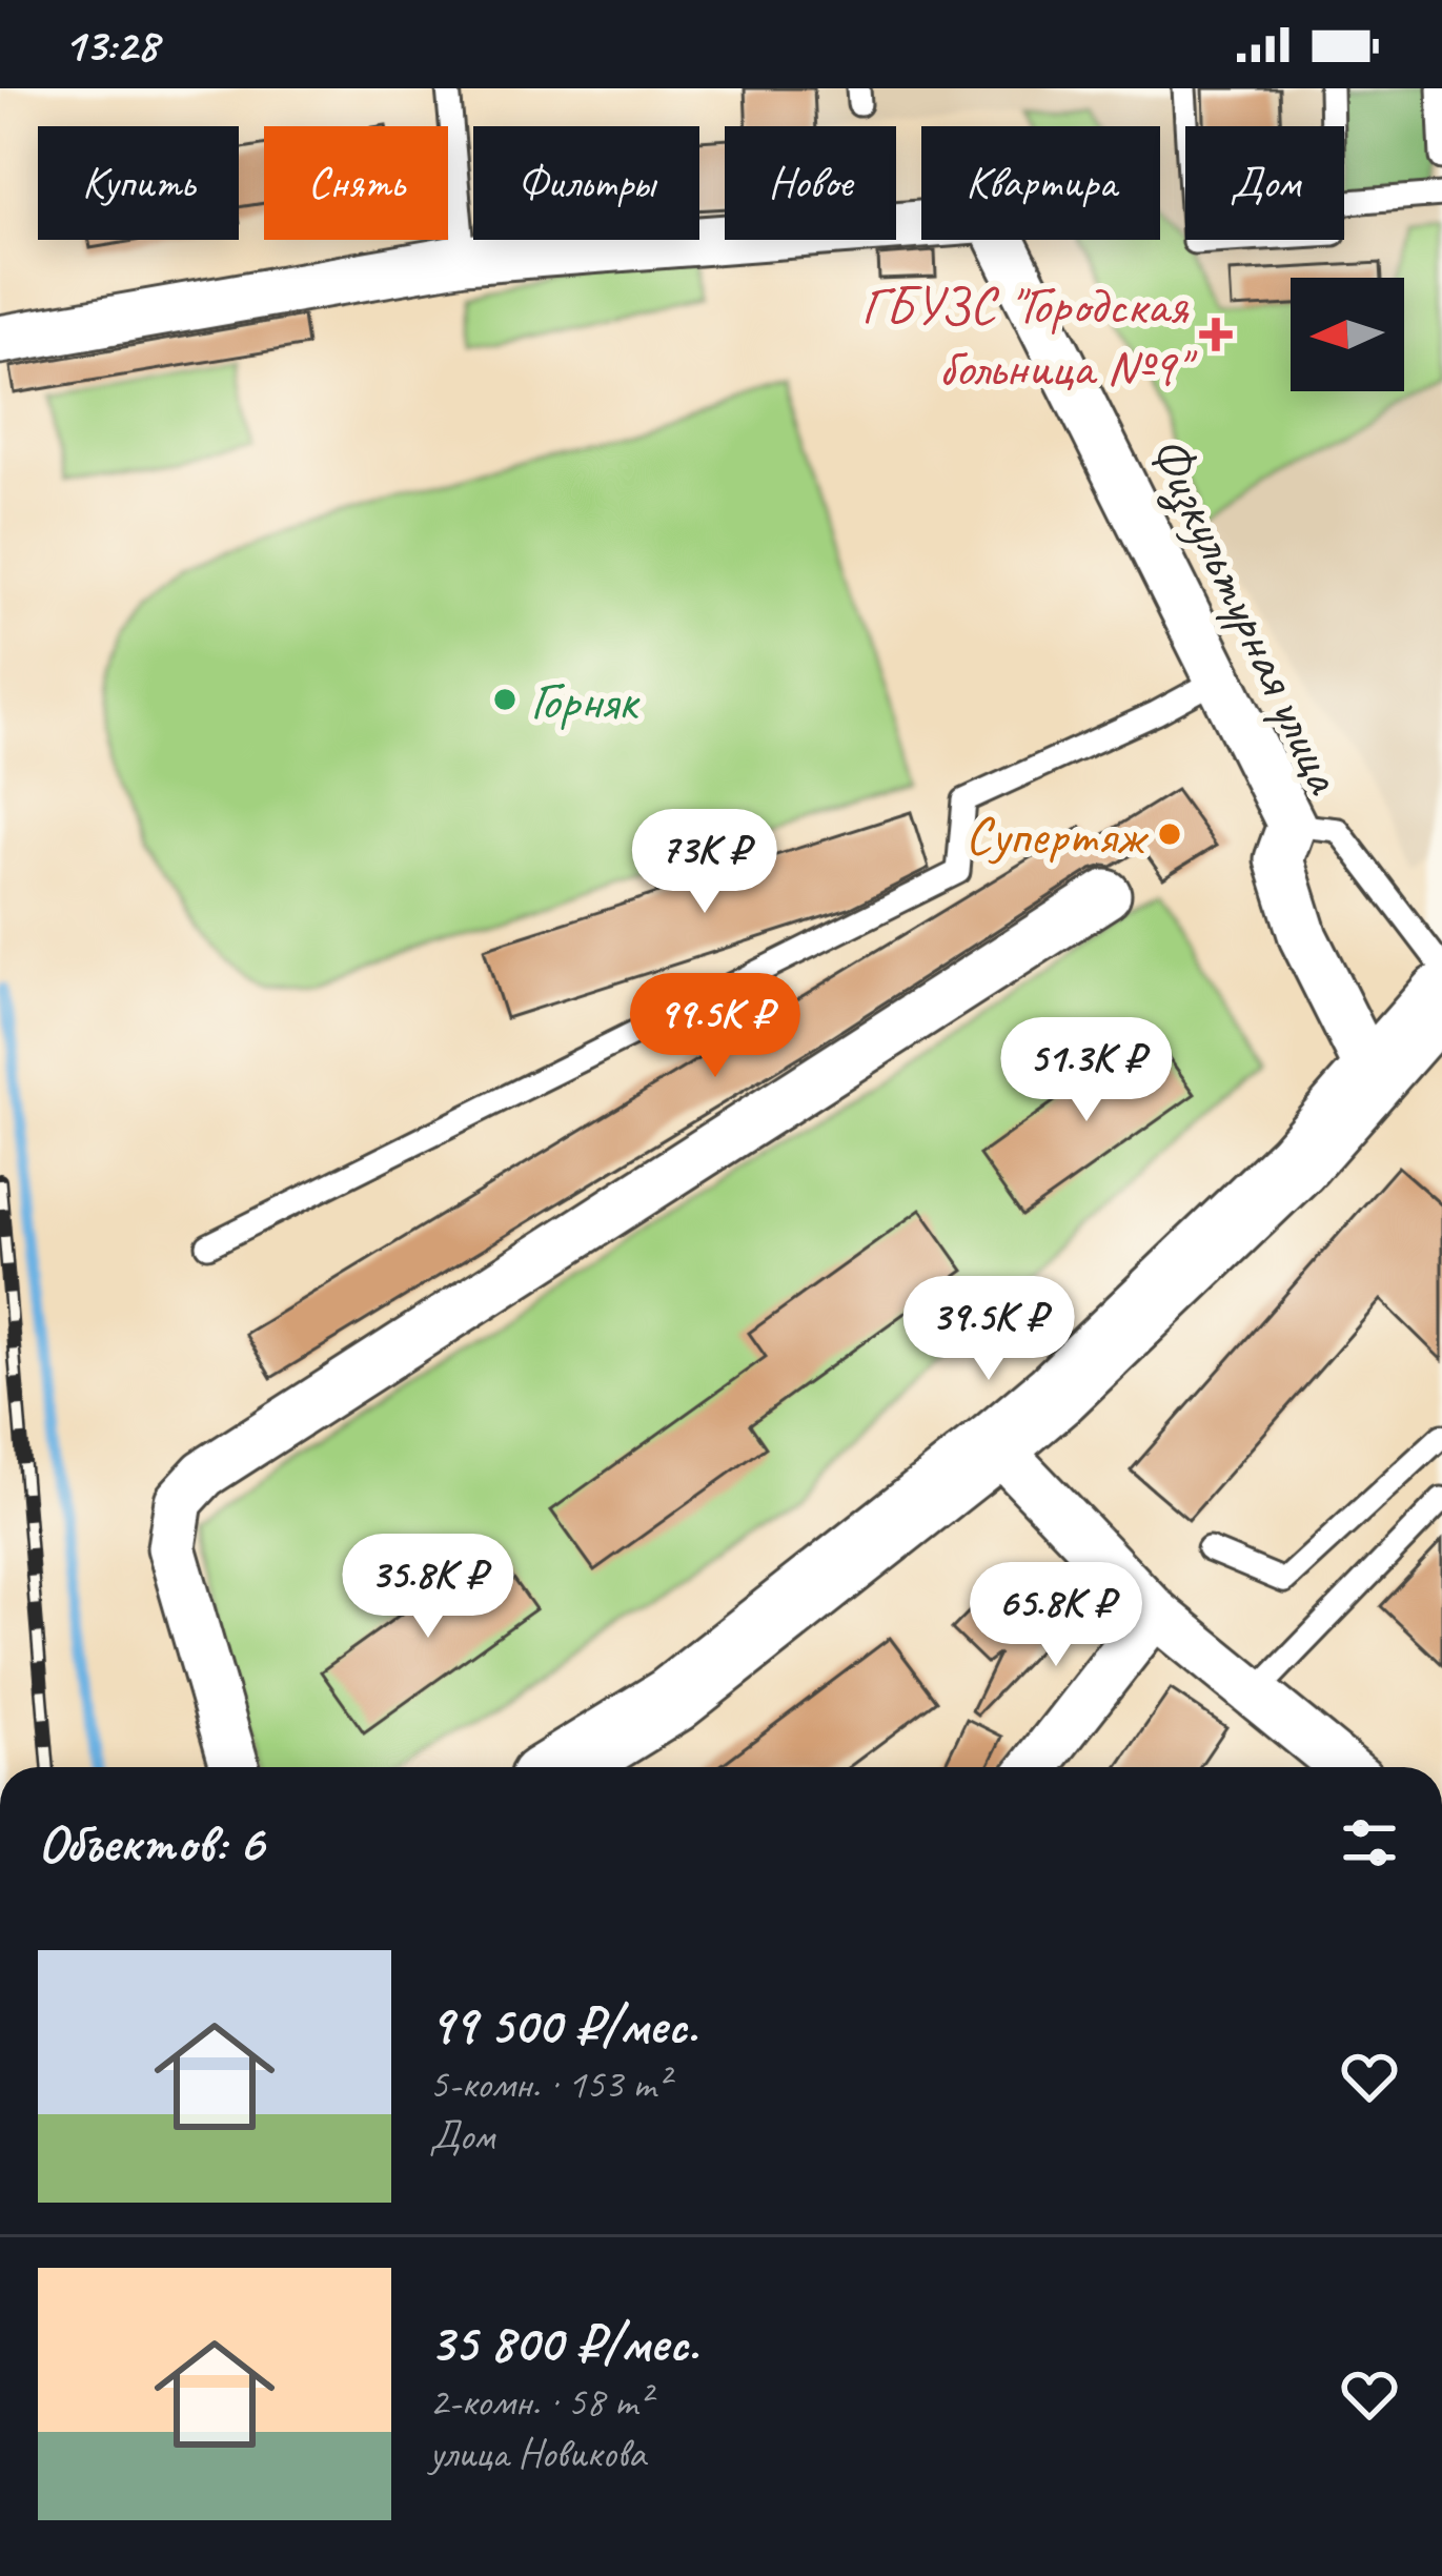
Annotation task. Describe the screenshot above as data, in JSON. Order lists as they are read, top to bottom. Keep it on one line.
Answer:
{"streets":{"street":["Физкультурная улица"]},"places":{"health":["ГБУЗС \"Городская больница №9\""],"other":["Горняк","Супертяж"]},"north":"left","page":{"status":"13:28","chip":["Купить","Снять","Фильтры","Новое","Квартира","Дом"],"price":["73K ₽","99.5K ₽","51.3K ₽","39.5K ₽","35.8K ₽","65.8K ₽"],"heading":"Объектов: 6","list":[{"name":"99 500 ₽/мес.","note":"5-комн. · 153 m² · Дом"},{"name":"35 800 ₽/мес.","note":"2-комн. · 58 m² · улица Новикова"}]}}
